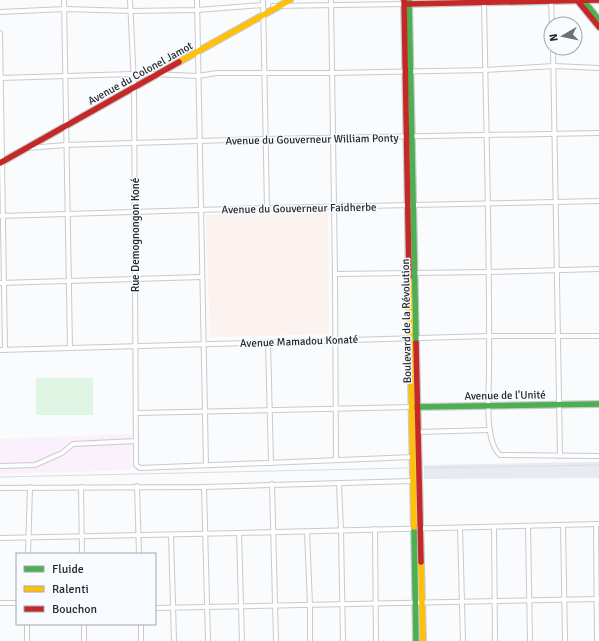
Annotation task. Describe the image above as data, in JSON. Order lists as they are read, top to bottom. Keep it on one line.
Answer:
{"streets":{"main road":["Avenue du Colonel Jamot","Boulevard de la Révolution","Avenue de l'Unité"],"street":["Avenue du Gouverneur William Ponty","Avenue du Gouverneur Faidherbe","Rue Demognongon Koné","Avenue Mamadou Konaté"]},"crossings":[["Avenue du Colonel Jamot","Avenue du Gouverneur William Ponty"],["Avenue du Colonel Jamot","Rue Demognongon Koné"],["Avenue du Gouverneur William Ponty","Rue Demognongon Koné"],["Avenue du Gouverneur William Ponty","Boulevard de la Révolution"],["Avenue du Gouverneur Faidherbe","Rue Demognongon Koné"],["Avenue du Gouverneur Faidherbe","Boulevard de la Révolution"],["Rue Demognongon Koné","Avenue Mamadou Konaté"],["Boulevard de la Révolution","Avenue Mamadou Konaté"],["Boulevard de la Révolution","Avenue de l'Unité"]],"legend":["Fluide","Ralenti","Bouchon"],"north":"left"}
